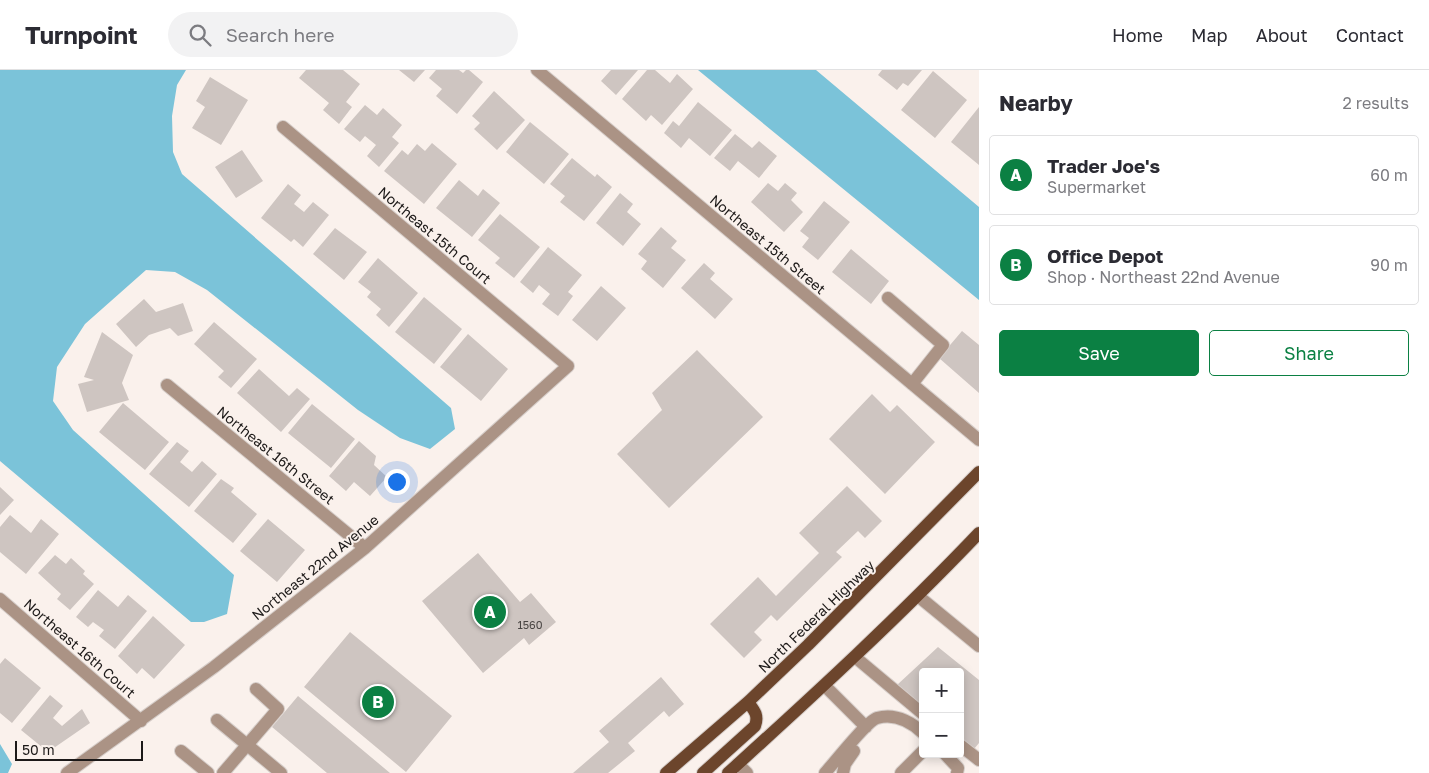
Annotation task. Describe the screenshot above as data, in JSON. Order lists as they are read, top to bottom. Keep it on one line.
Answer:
{"streets":{"main road":["North Federal Highway"],"street":["Northeast 15th Court","Northeast 15th Street","Northeast 16th Street","Northeast 22nd Avenue","Northeast 16th Court"]},"crossings":[["Northeast 15th Court","Northeast 22nd Avenue"],["Northeast 16th Street","Northeast 22nd Avenue"],["Northeast 22nd Avenue","Northeast 16th Court"]],"house_numbers":["1560"],"scale_bar":"50 m","page":{"header":"Turnpoint","search":"Search here","nav":["Home","Map","About","Contact"],"heading":["Nearby","2 results"],"list":[{"mark":"A","name":"Trader Joe's","note":"Supermarket","value":"60 m"},{"mark":"B","name":"Office Depot","note":"Shop · Northeast 22nd Avenue","value":"90 m"}],"buttons":["Save","Share"],"pins":["A","B"],"map_buttons":["+","−"],"scale":"50 m"}}
